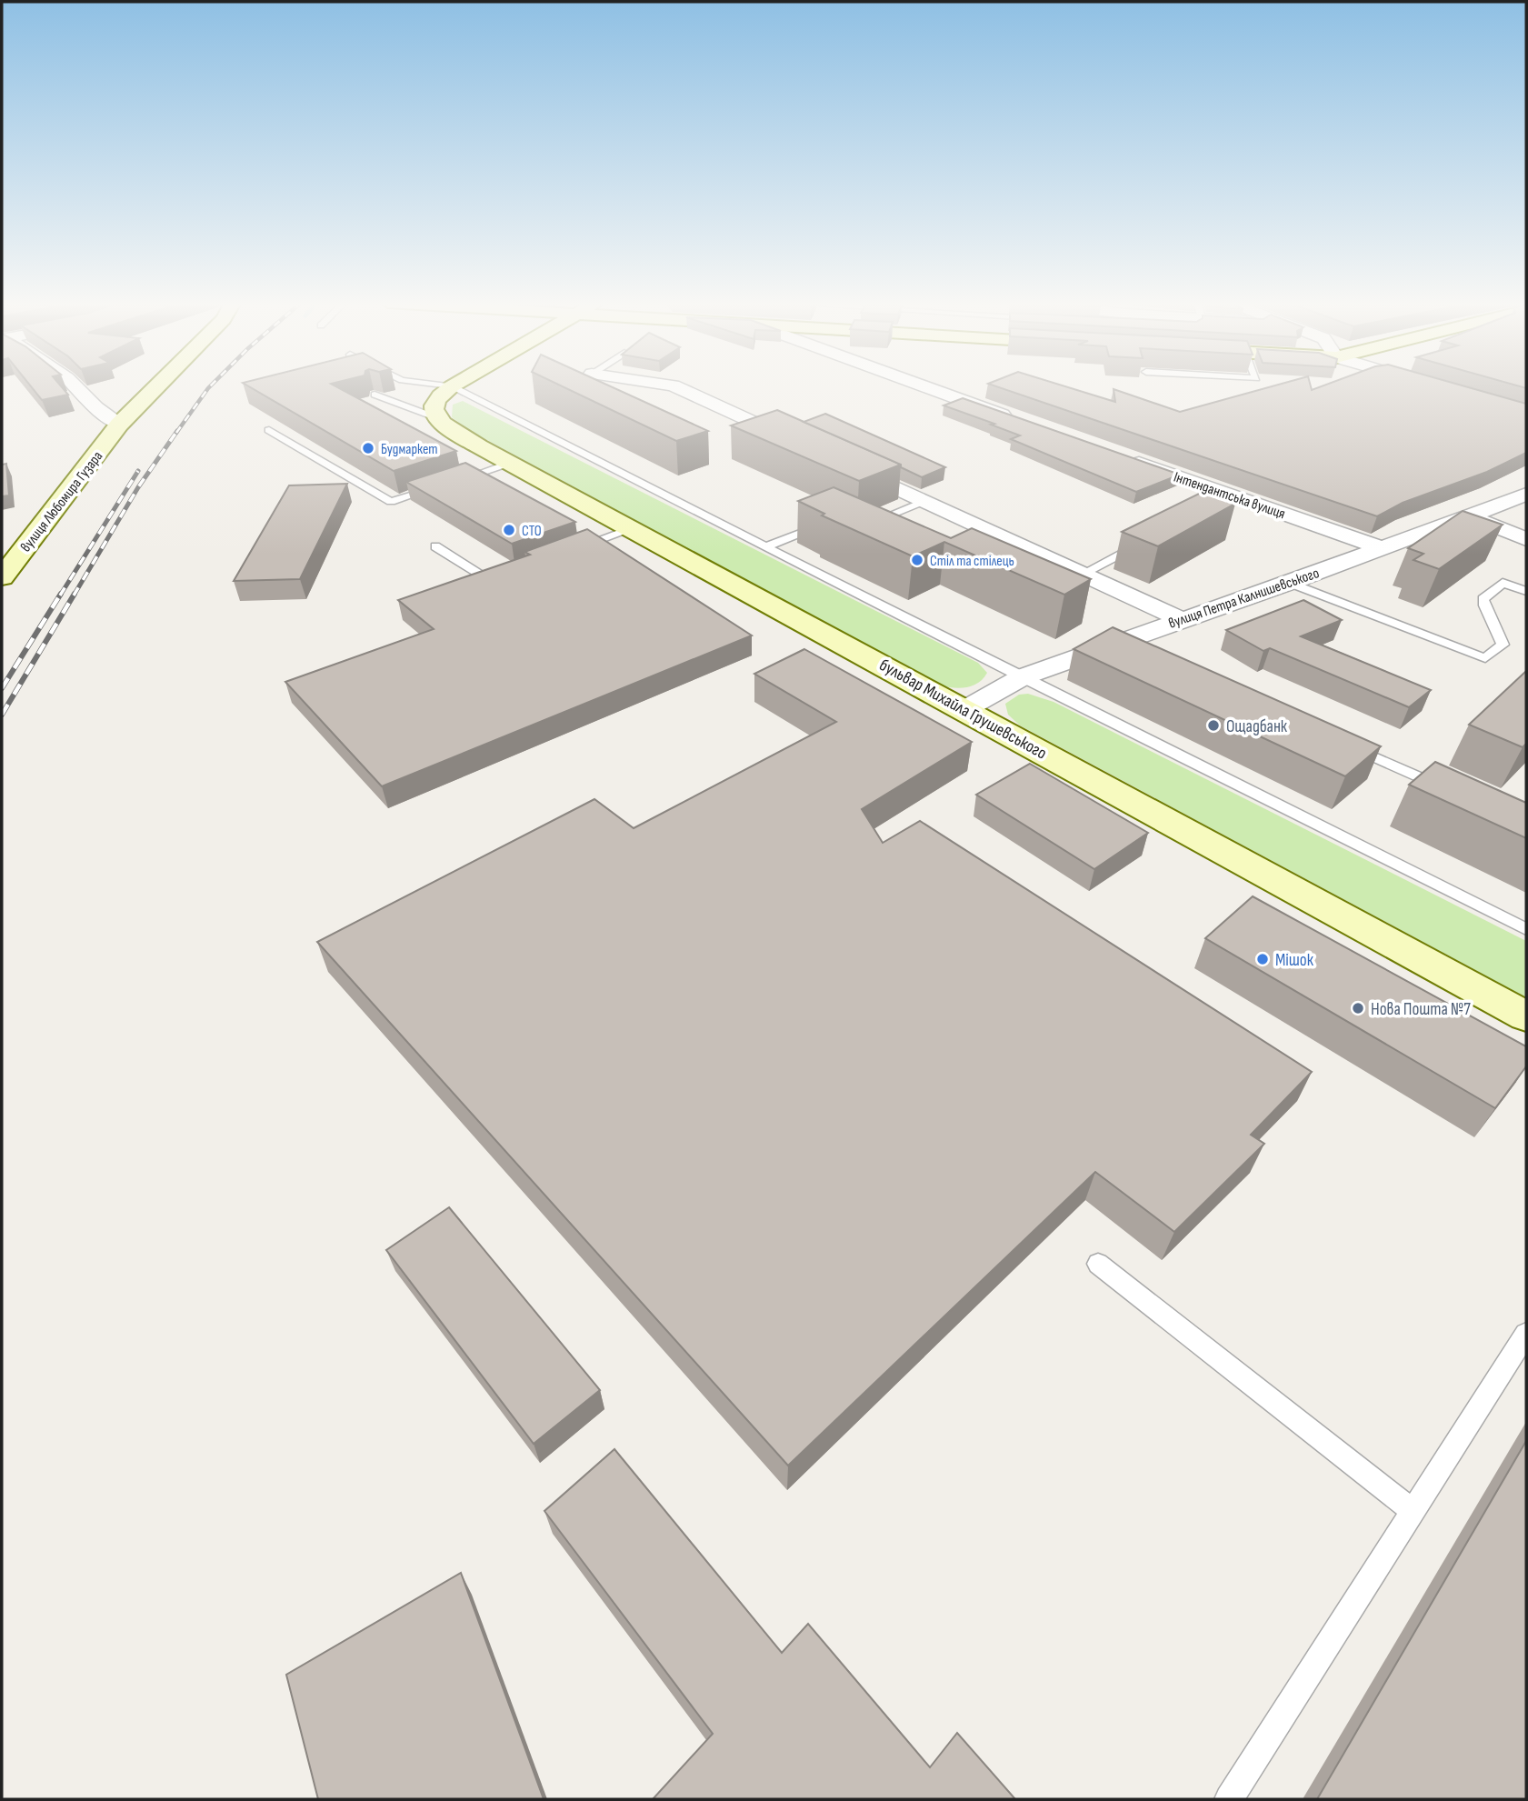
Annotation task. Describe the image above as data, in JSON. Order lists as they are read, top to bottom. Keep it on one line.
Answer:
{"streets":{"main road":["вулиця Любомира Гузара","бульвар Михайла Грушевського"],"street":["Інтендантська вулиця","вулиця Петра Калнишевського"]},"crossings":[["Інтендантська вулиця","вулиця Петра Калнишевського"],["вулиця Петра Калнишевського","бульвар Михайла Грушевського"]],"places":["Будмаркет","СТО","Стіл та стілець","Ощадбанк","Мішок","Нова Пошта №7"]}
